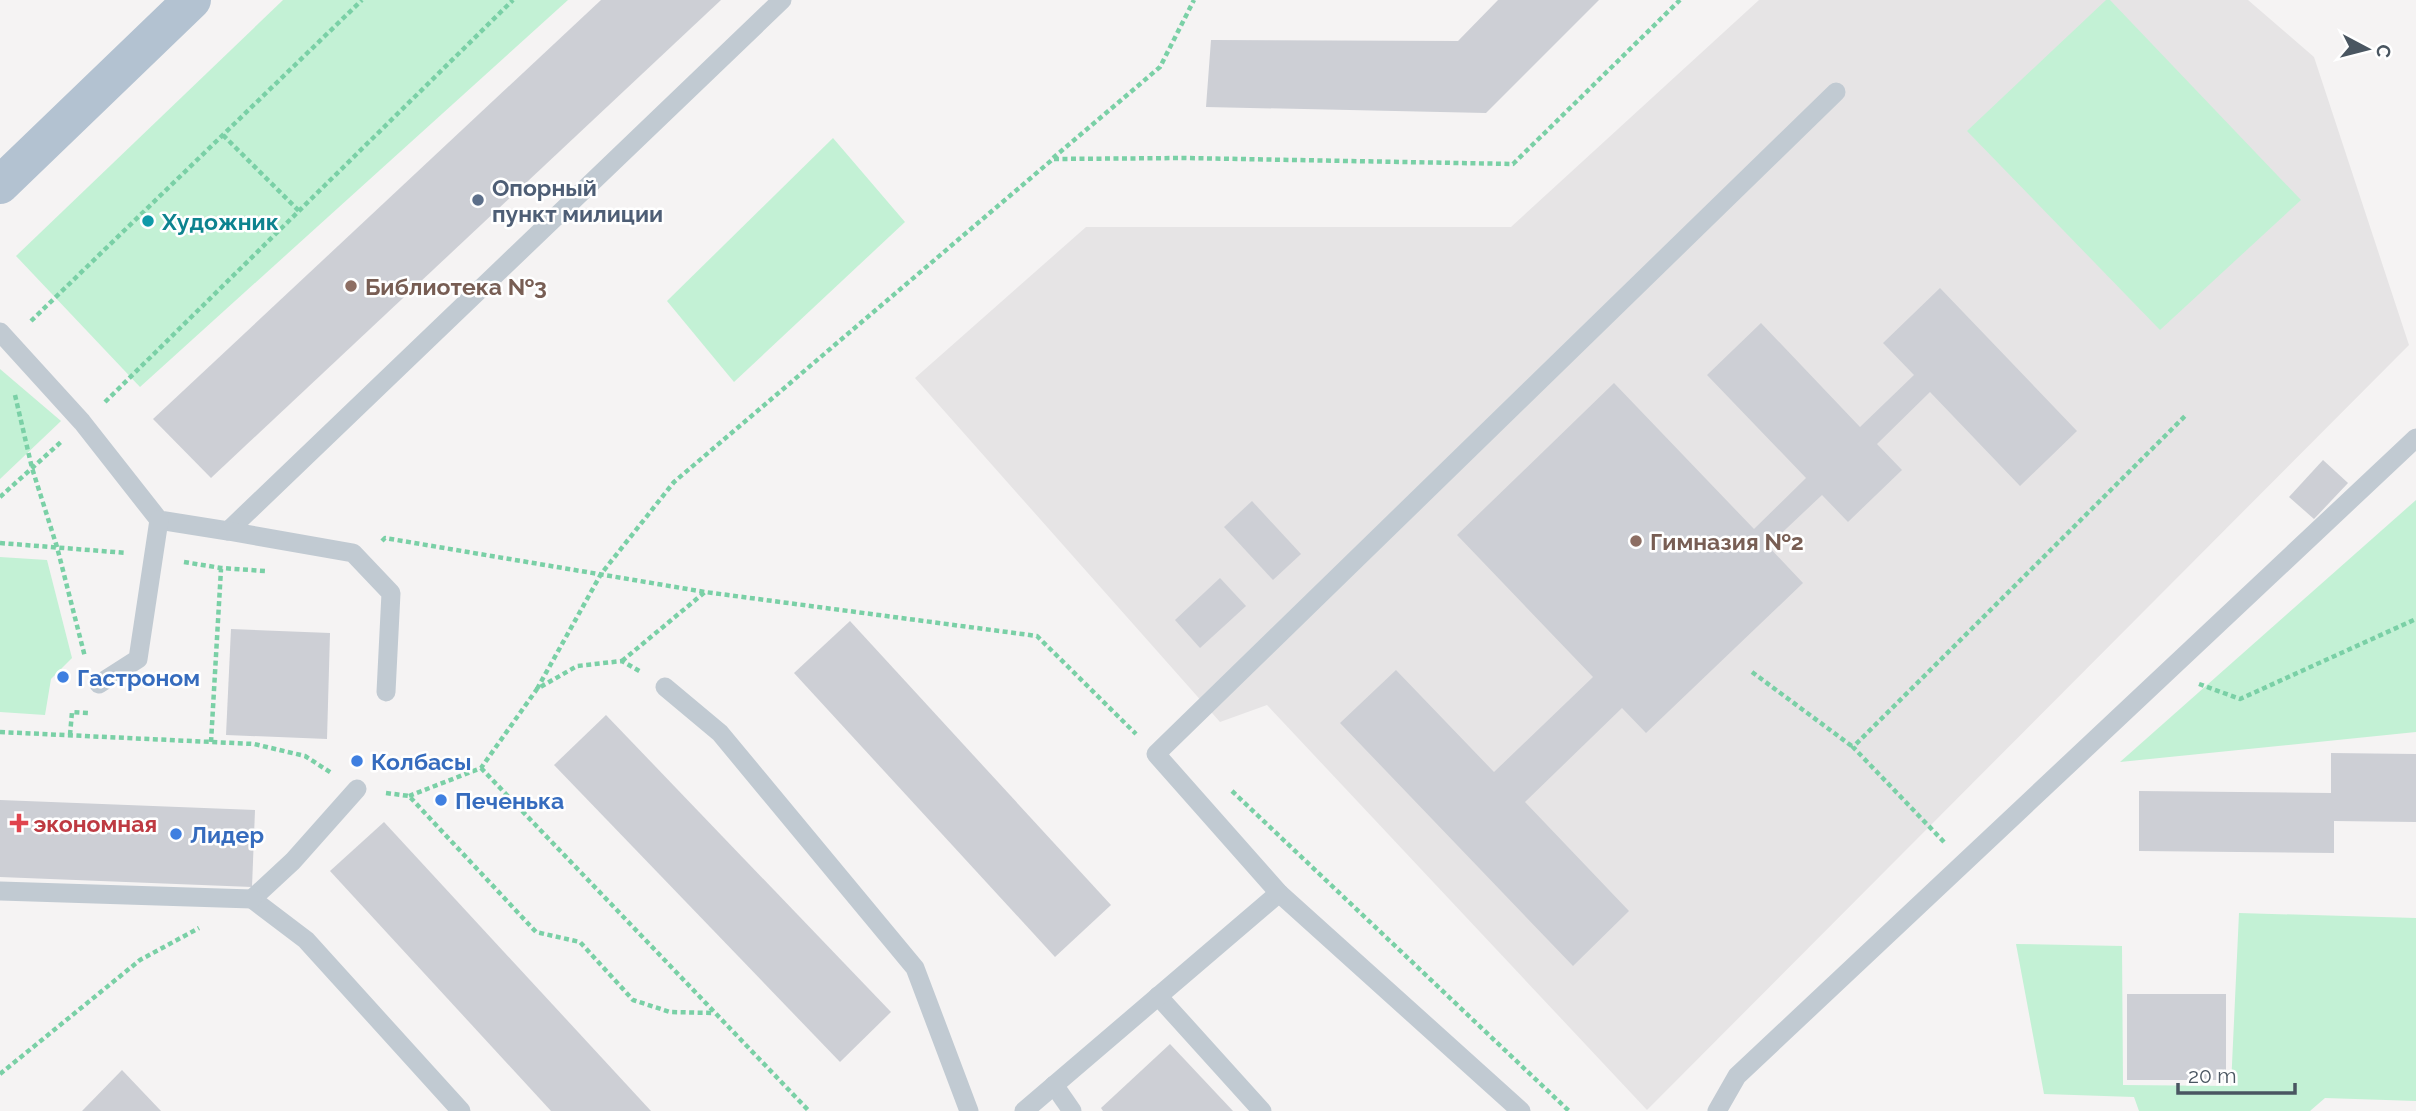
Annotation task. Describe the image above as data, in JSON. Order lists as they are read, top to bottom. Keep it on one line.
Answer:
{"places":{"other":["Опорный пункт милиции","Художник","Библиотека №3","Гимназия №2","Гастроном","Колбасы","Печенька","Лидер"],"health":["экономная"]},"scale_bar":"20 m","north":"right"}
